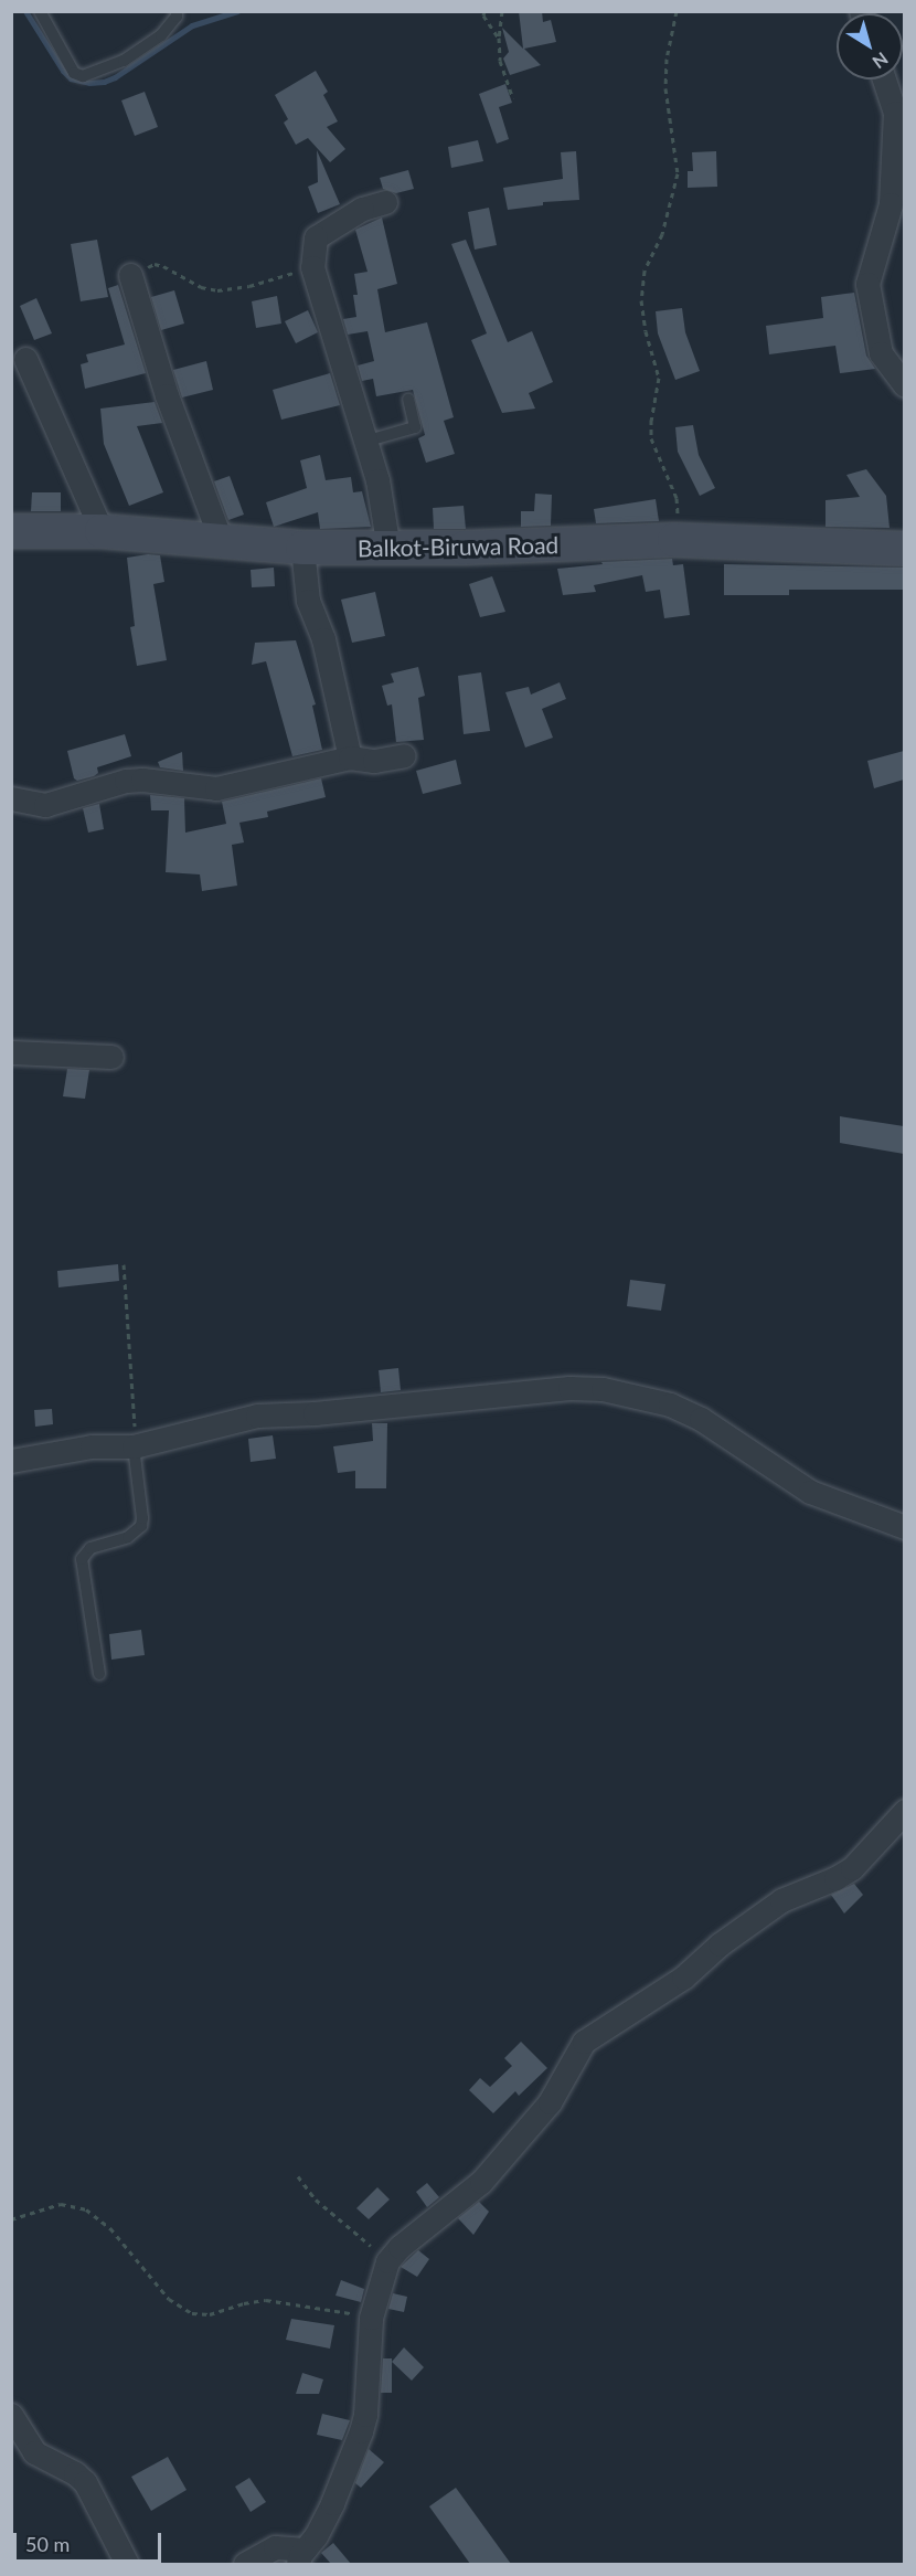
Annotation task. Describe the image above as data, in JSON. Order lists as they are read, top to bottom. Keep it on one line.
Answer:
{"streets":{"main road":["Balkot-Biruwa Road"]},"scale_bar":"50 m","north":"bottom right"}
